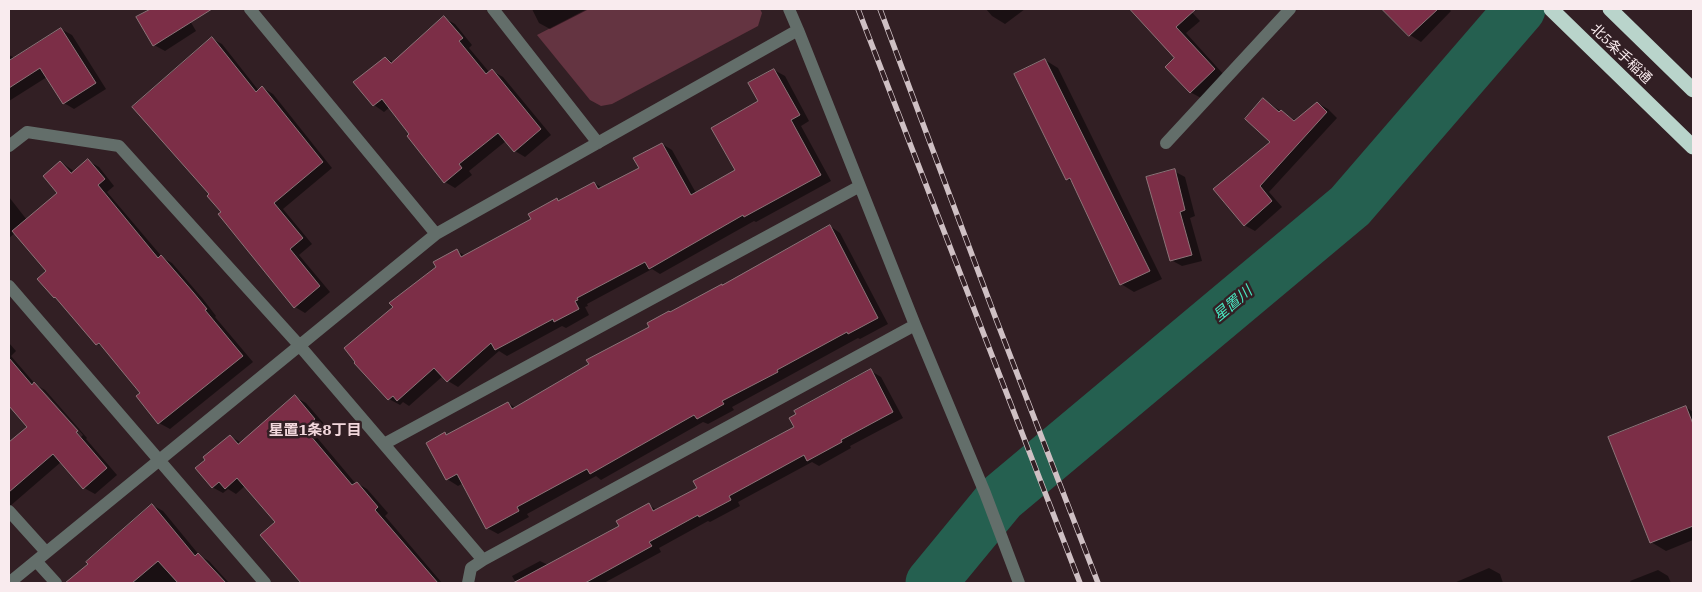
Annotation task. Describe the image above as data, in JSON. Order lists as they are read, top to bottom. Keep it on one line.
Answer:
{"streets":{"highway":["北5条手稲通"]},"districts":["星置1条8丁目"],"water":["星置川"]}
